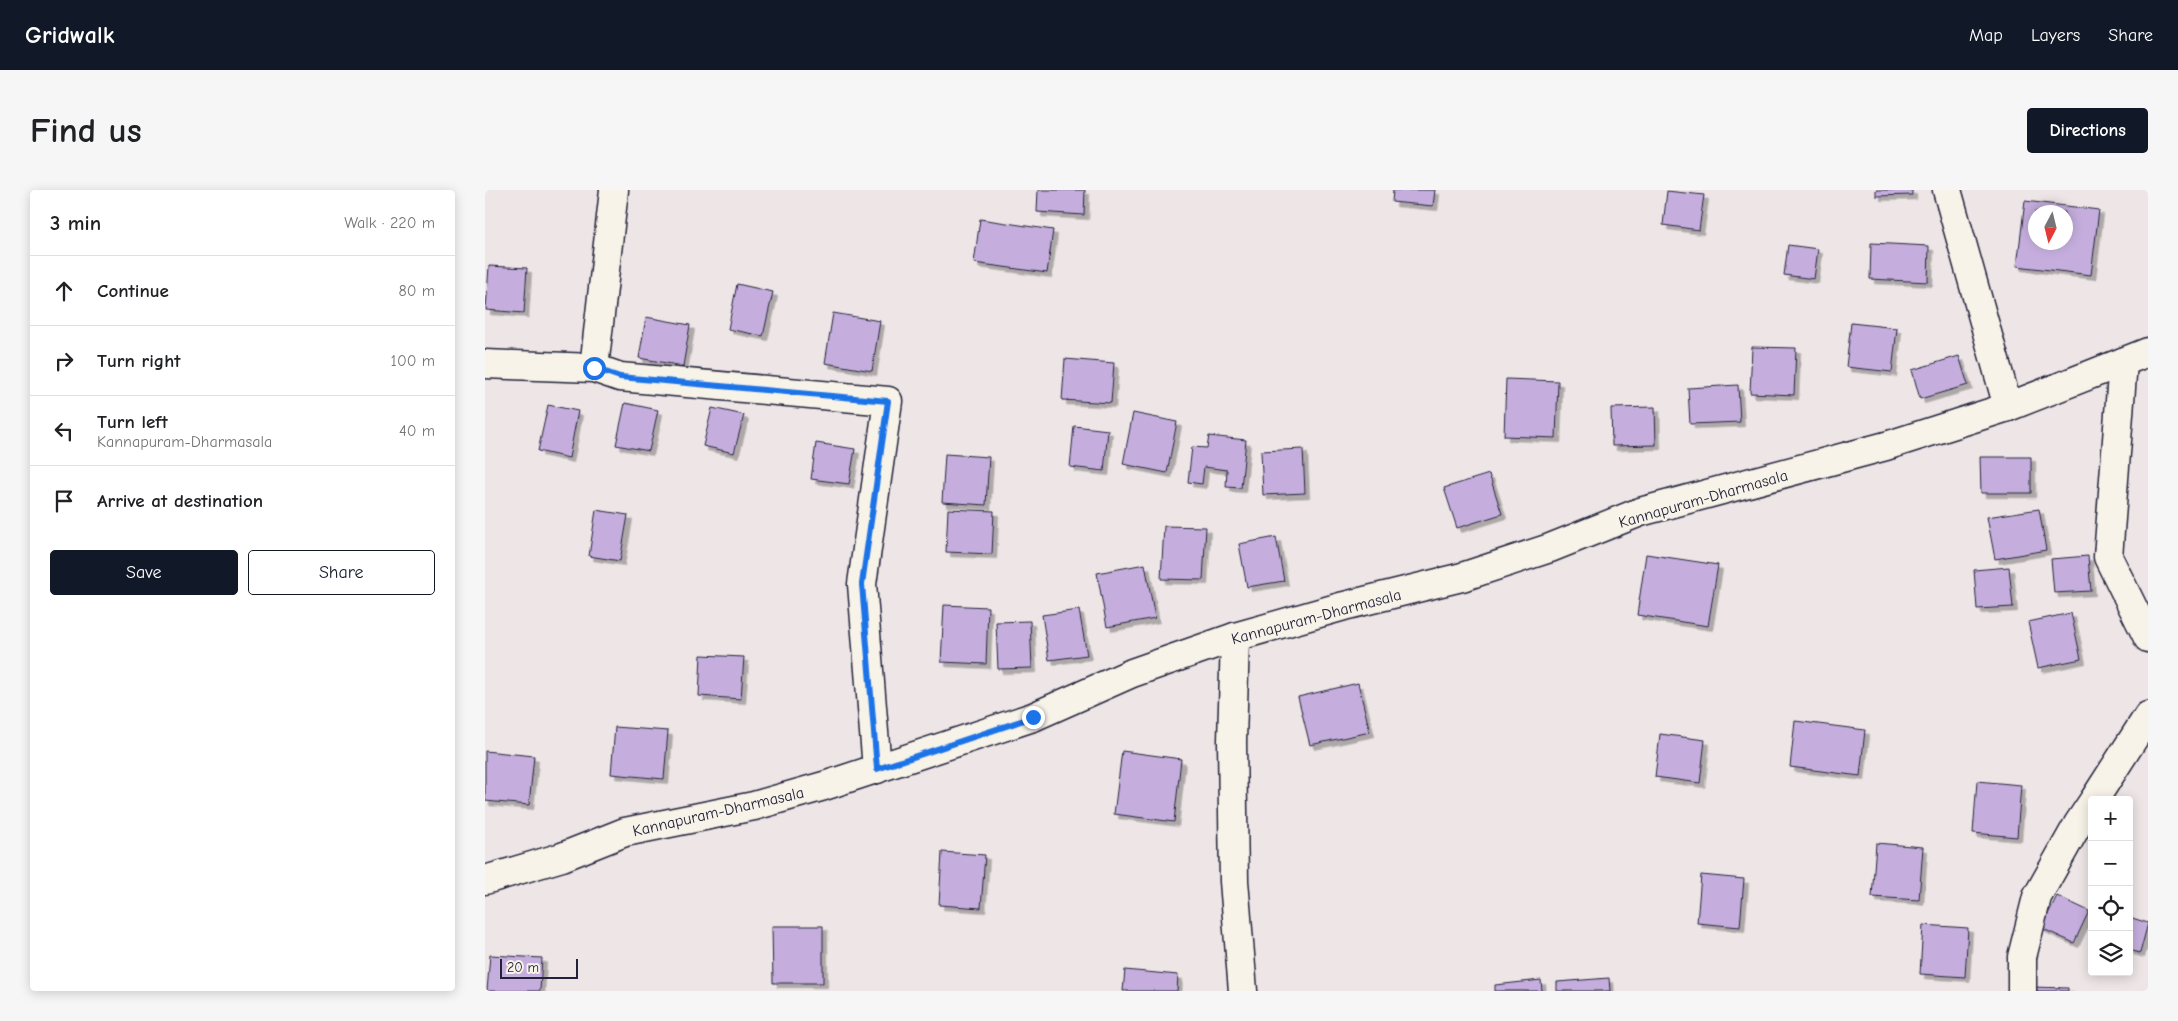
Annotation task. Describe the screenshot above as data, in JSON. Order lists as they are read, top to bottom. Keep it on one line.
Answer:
{"streets":{"street":["Kannapuram-Dharmasala"]},"scale_bar":"20 m","north":"bottom","page":{"header":"Gridwalk","nav":["Map","Layers","Share"],"buttons":["Directions",["Save","Share"]],"title":"Find us","heading":["3 min","Walk · 220 m"],"list":[["Continue","80 m"],["Turn right","100 m"],["Turn left","Kannapuram-Dharmasala","40 m"],"Arrive at destination"],"map_buttons":["+","−"],"scale":"20 m"}}
